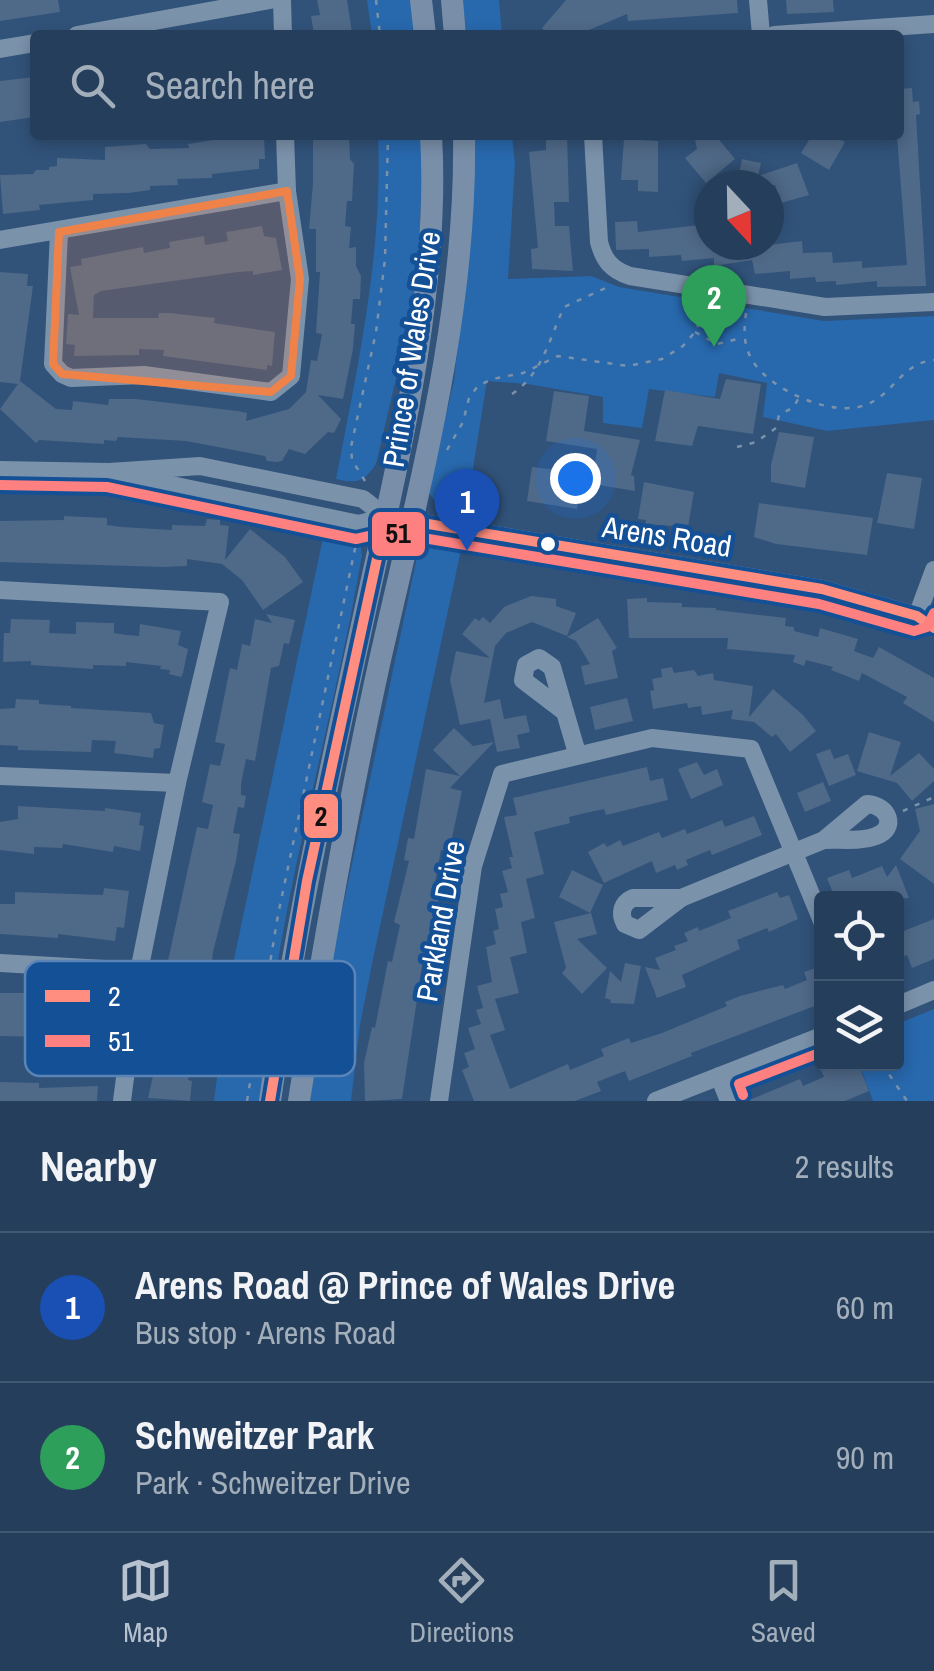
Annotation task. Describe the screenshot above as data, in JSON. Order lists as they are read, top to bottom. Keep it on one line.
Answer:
{"streets":{"main road":["Prince of Wales Drive"],"street":["Arens Road","Parkland Drive"]},"crossings":[["Prince of Wales Drive","Arens Road"]],"lines":["transit line 51","transit line 2"],"legend":["2","51"],"north":"bottom","page":{"search":"Search here","pins":["2","1"],"heading":["Nearby","2 results"],"list":[{"mark":"1","name":"Arens Road @ Prince of Wales Drive","note":"Bus stop · Arens Road","value":"60 m"},{"mark":"2","name":"Schweitzer Park","note":"Park · Schweitzer Drive","value":"90 m"}],"nav":["Map","Directions","Saved"]}}
